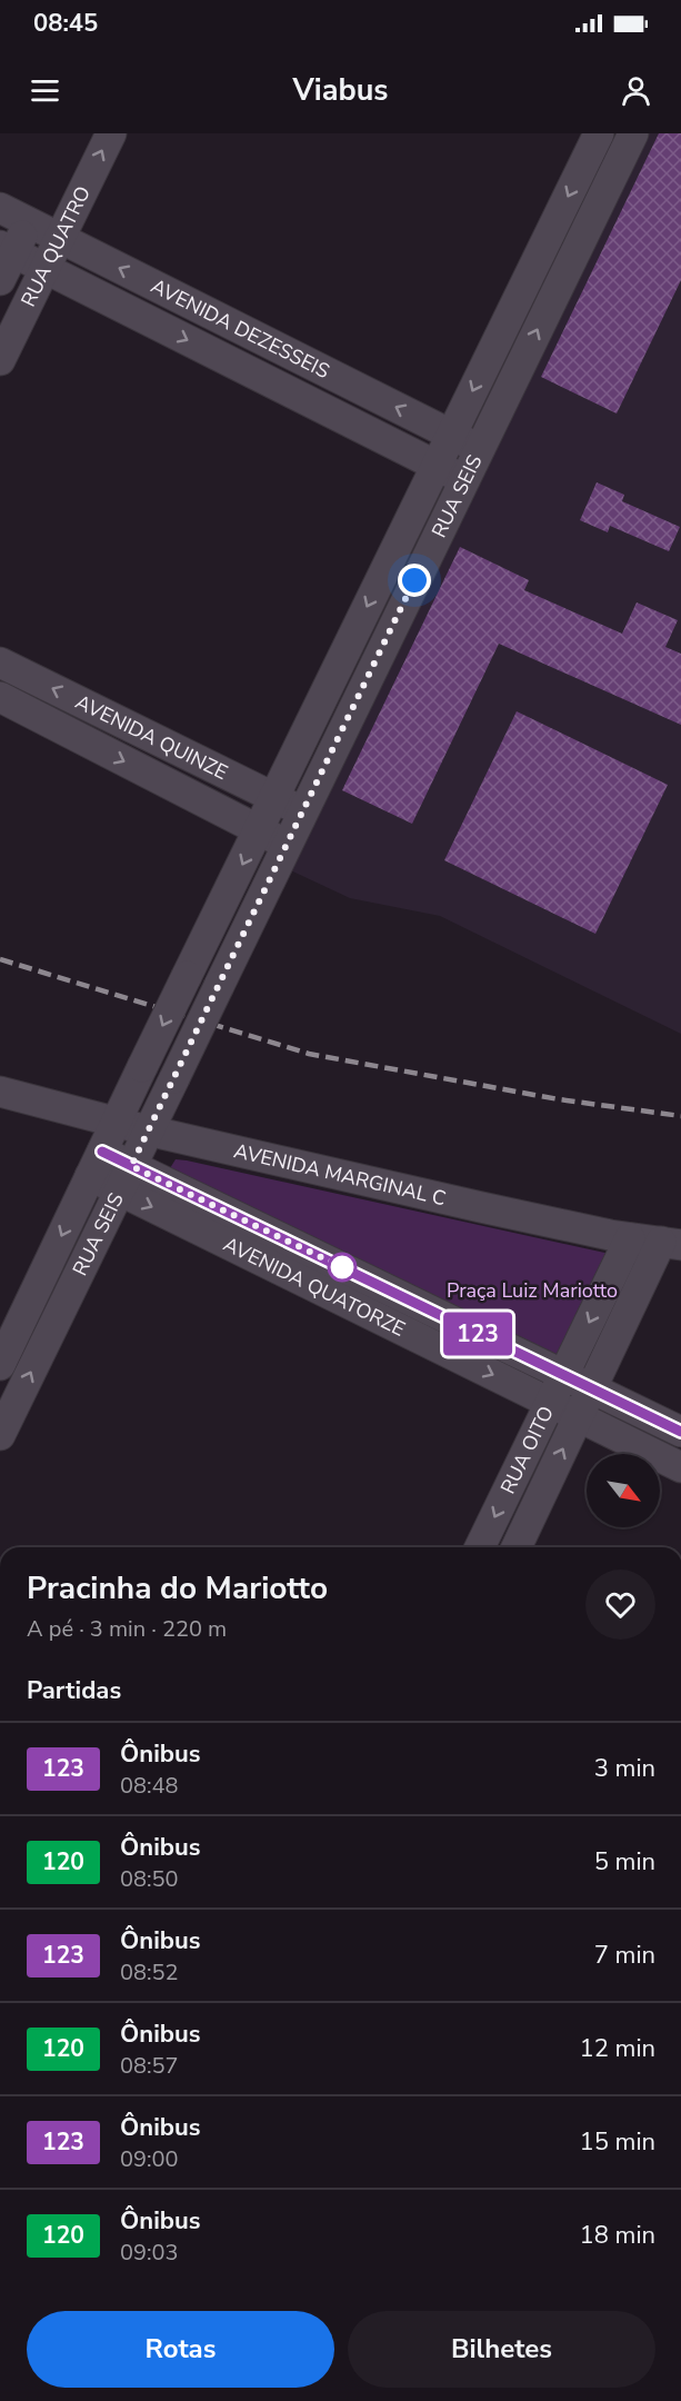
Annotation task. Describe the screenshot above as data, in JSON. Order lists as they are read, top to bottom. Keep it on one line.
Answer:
{"streets":{"street":["RUA QUATRO","AVENIDA DEZESSEIS","RUA SEIS","AVENIDA QUINZE","AVENIDA MARGINAL C","AVENIDA QUATORZE","RUA OITO"]},"crossings":[["RUA QUATRO","AVENIDA DEZESSEIS"],["AVENIDA DEZESSEIS","RUA SEIS"],["RUA SEIS","AVENIDA QUINZE"],["RUA SEIS","AVENIDA MARGINAL C"],["RUA SEIS","AVENIDA QUATORZE"],["AVENIDA MARGINAL C","RUA OITO"],["AVENIDA QUATORZE","RUA OITO"]],"one_way":["RUA QUATRO"],"parks":["Praça Luiz Mariotto"],"lines":["bus line 123"],"north":"bottom right","page":{"status":"08:45","header":"Viabus","on_map":"123","heading":[["Pracinha do Mariotto","A pé · 3 min · 220 m"],"Partidas"],"list":[{"mark":"123","name":"Ônibus","note":"08:48","value":"3 min"},{"mark":"120","name":"Ônibus","note":"08:50","value":"5 min"},{"mark":"123","name":"Ônibus","note":"08:52","value":"7 min"},{"mark":"120","name":"Ônibus","note":"08:57","value":"12 min"},{"mark":"123","name":"Ônibus","note":"09:00","value":"15 min"},{"mark":"120","name":"Ônibus","note":"09:03","value":"18 min"}],"buttons":["Rotas","Bilhetes"]}}
